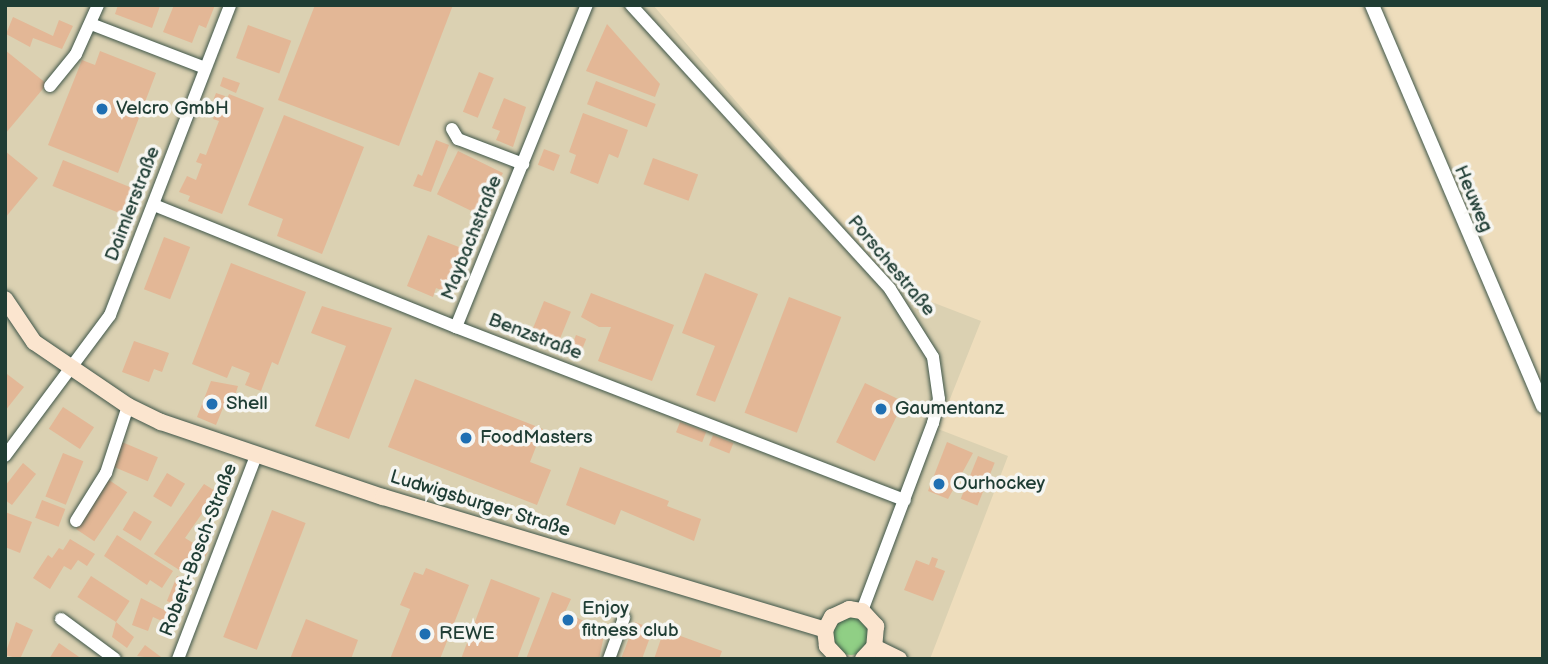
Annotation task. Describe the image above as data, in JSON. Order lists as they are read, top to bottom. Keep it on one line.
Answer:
{"streets":{"main road":["Ludwigsburger Straße"],"street":["Heuweg","Daimlerstraße","Maybachstraße","Porschestraße","Benzstraße","Robert-Bosch-Straße"]},"crossings":[["Daimlerstraße","Benzstraße"],["Daimlerstraße","Ludwigsburger Straße"],["Maybachstraße","Benzstraße"],["Porschestraße","Benzstraße"],["Ludwigsburger Straße","Robert-Bosch-Straße"]],"places":["Velcro GmbH","Shell","Gaumentanz","FoodMasters","Ourhockey","Enjoy fitness club","REWE"]}
